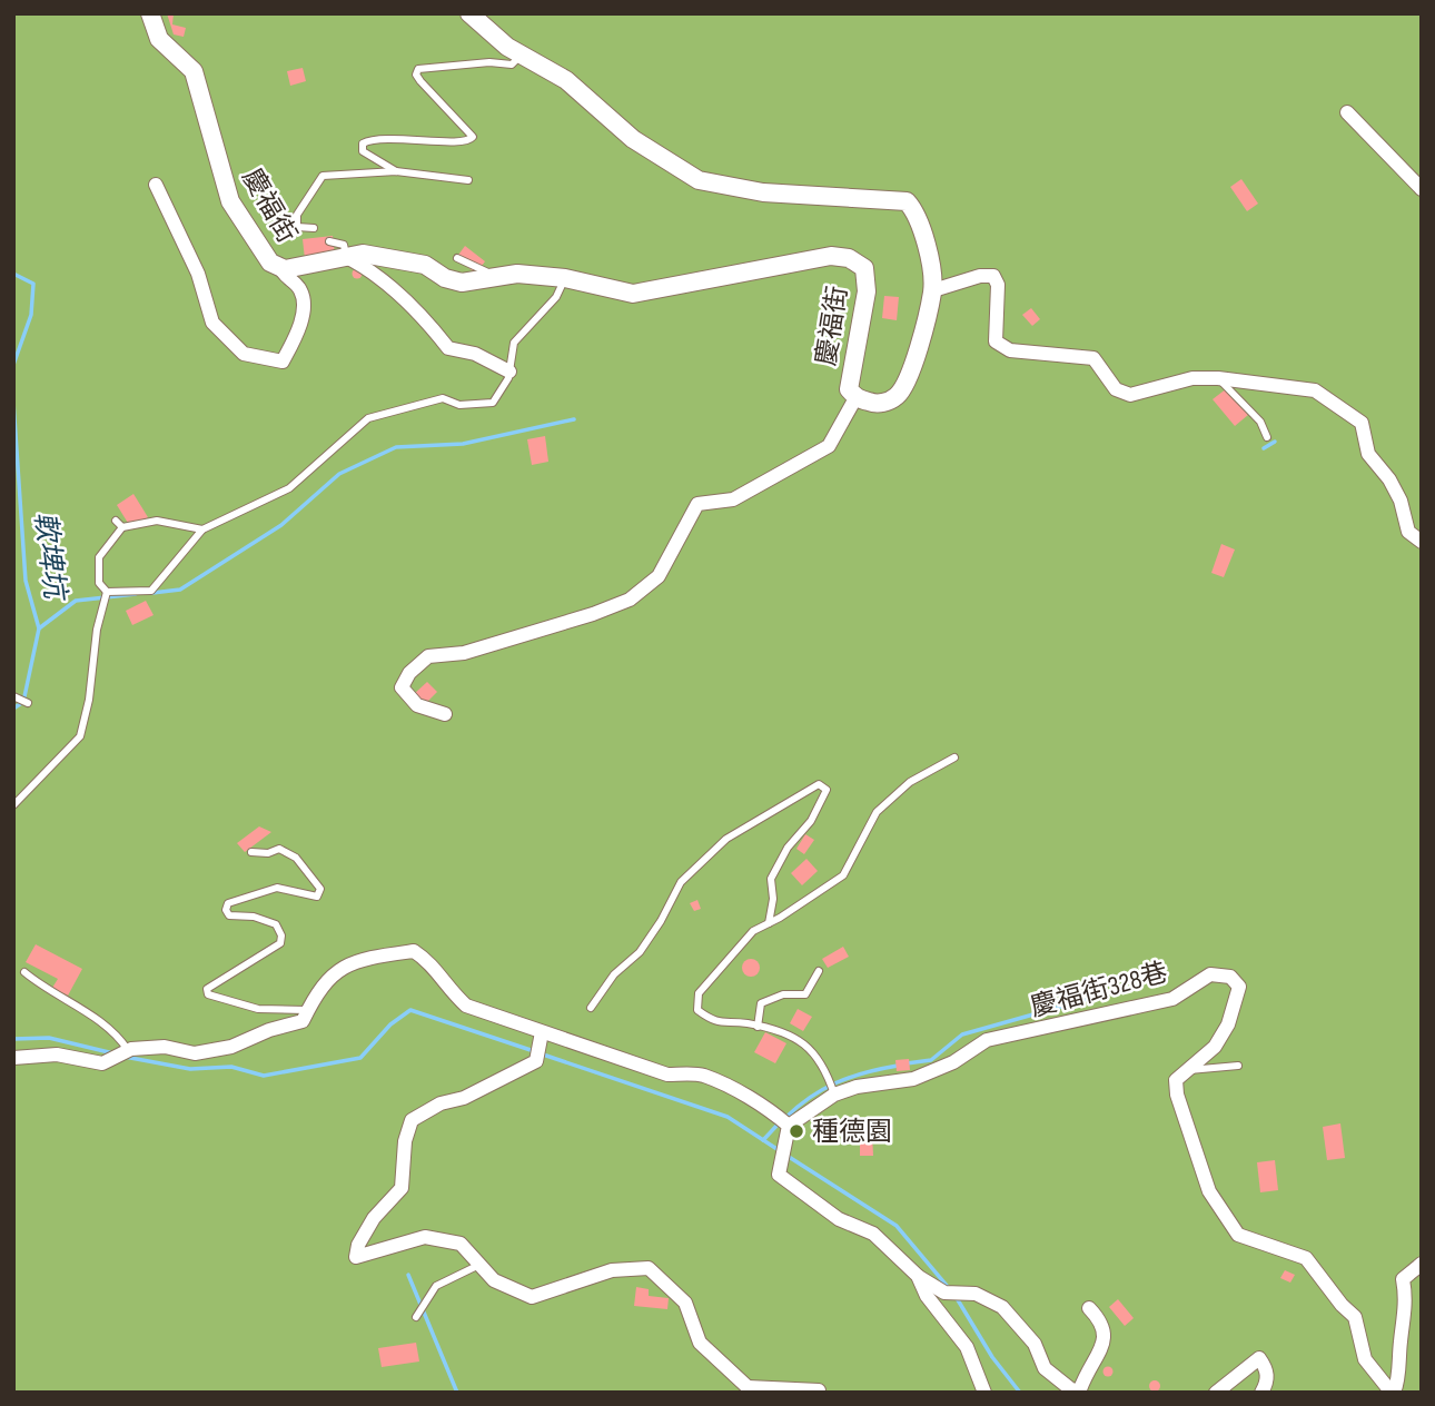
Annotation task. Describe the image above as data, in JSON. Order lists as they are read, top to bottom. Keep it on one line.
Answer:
{"streets":{"street":["慶福街","慶福街328巷"]},"water":["軟埤坑"],"places":["種德園"]}
